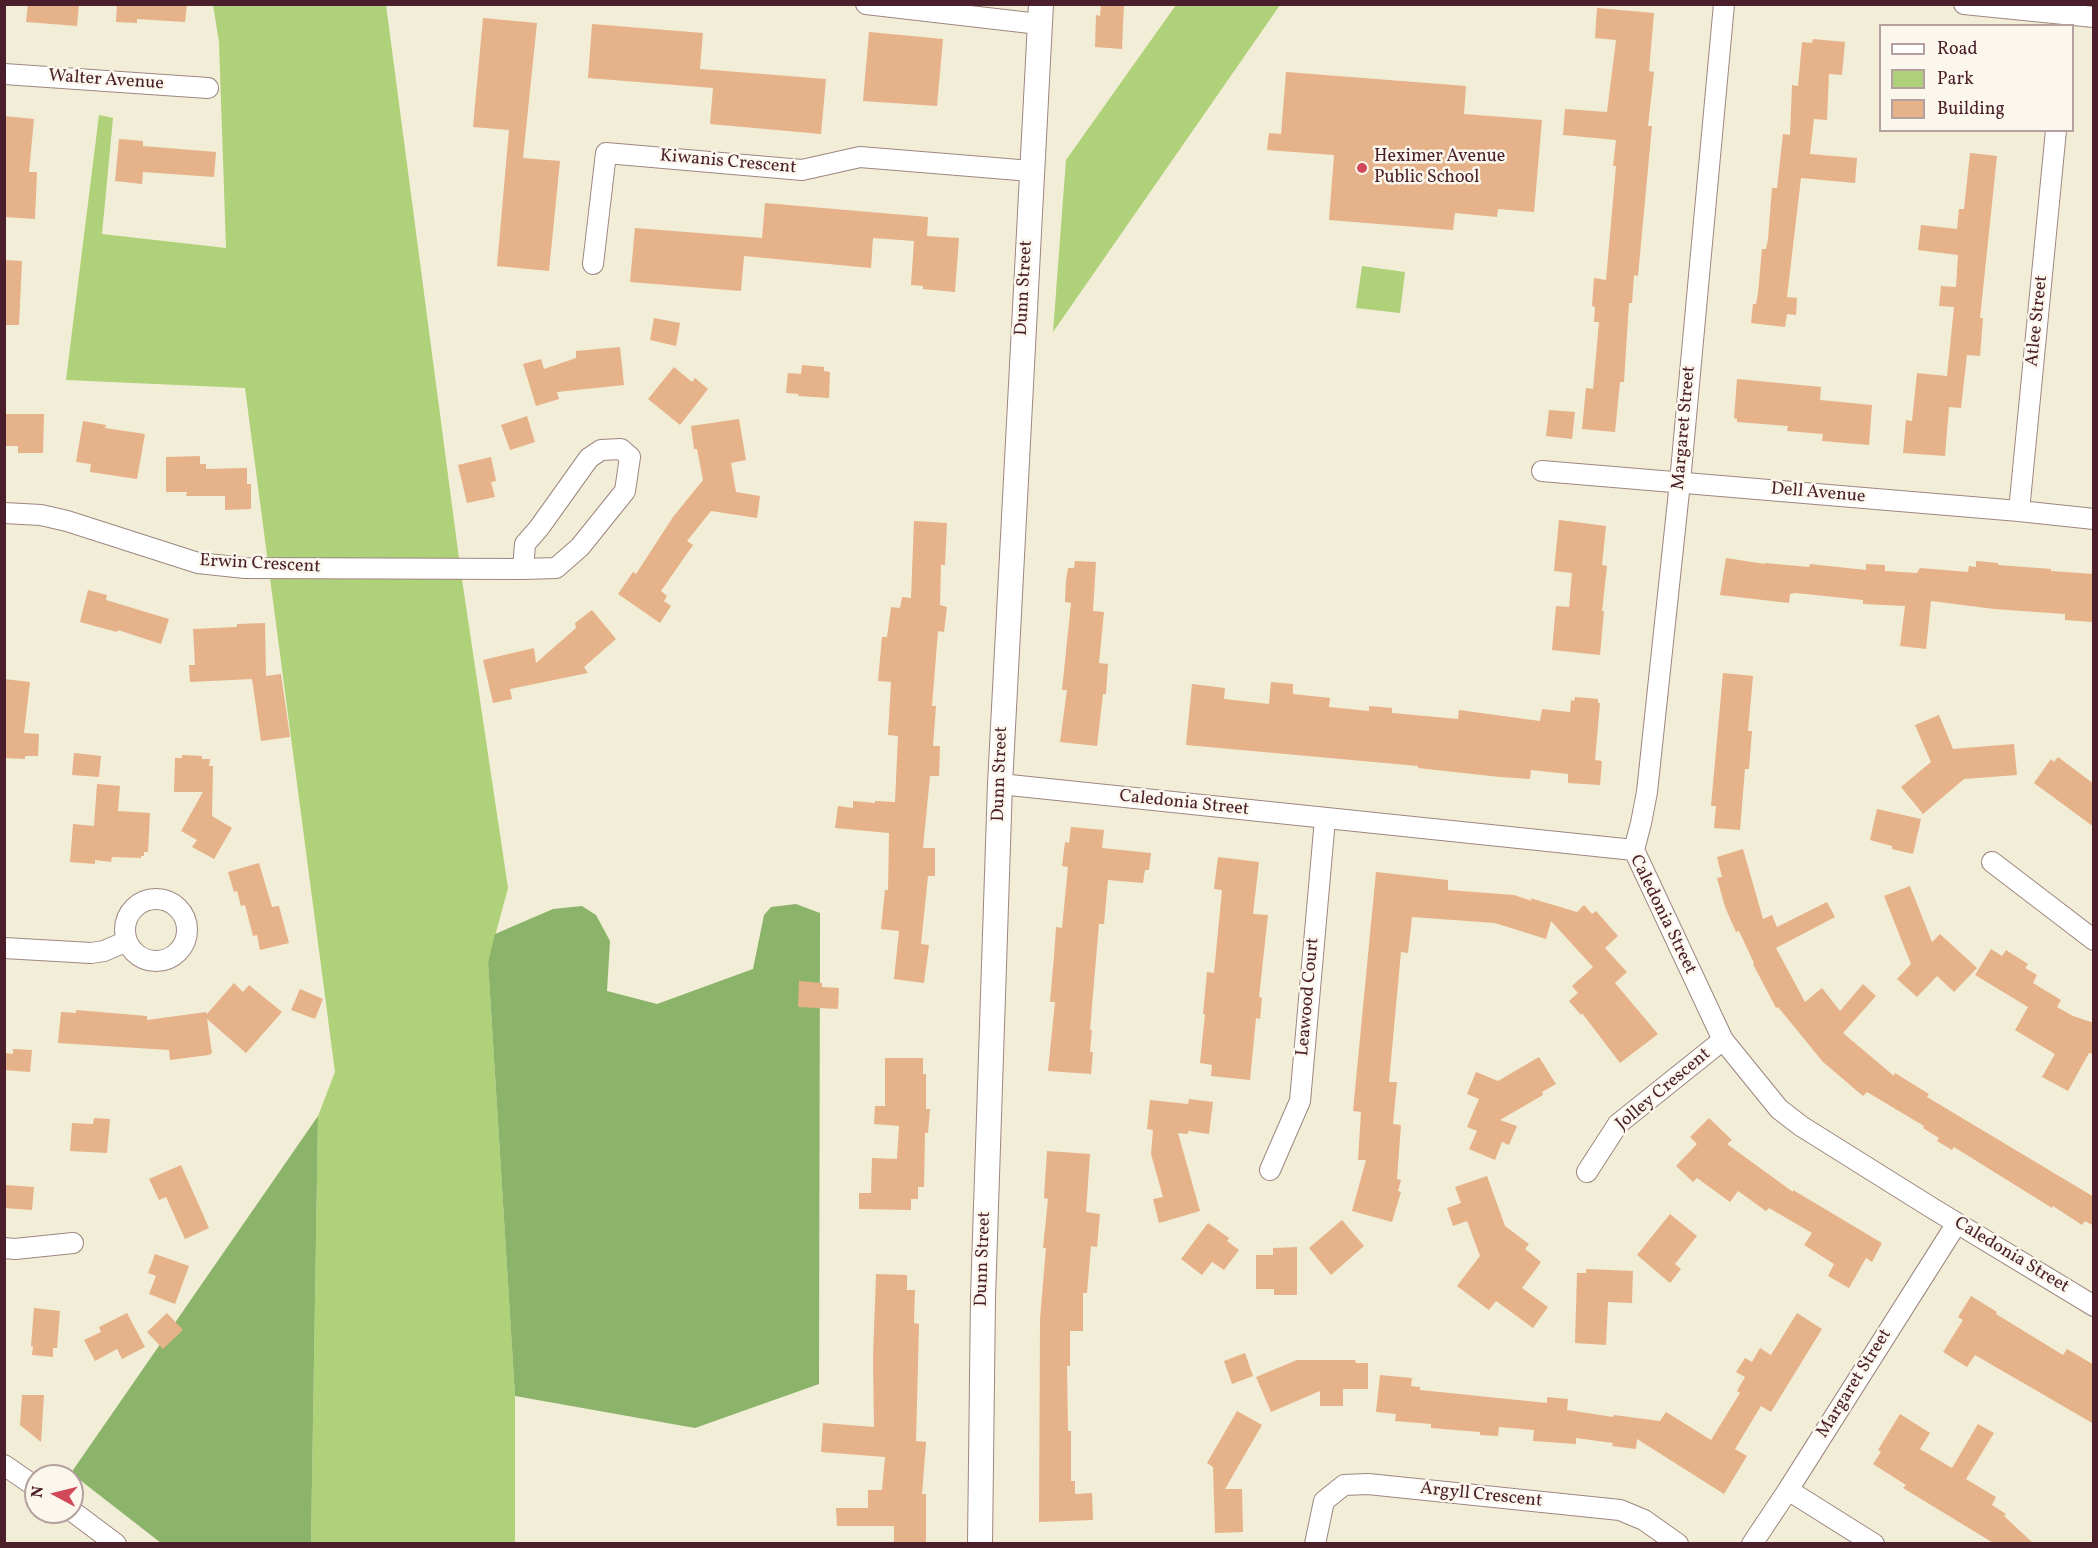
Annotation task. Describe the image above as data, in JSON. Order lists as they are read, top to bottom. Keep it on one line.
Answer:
{"streets":{"street":["Walter Avenue","Kiwanis Crescent","Dunn Street","Atlee Street","Margaret Street","Dell Avenue","Erwin Crescent","Caledonia Street","Leawood Court","Jolley Crescent","Argyll Crescent"]},"crossings":[["Kiwanis Crescent","Dunn Street"],["Dunn Street","Caledonia Street"],["Atlee Street","Dell Avenue"],["Margaret Street","Dell Avenue"],["Margaret Street","Caledonia Street"],["Caledonia Street","Leawood Court"],["Caledonia Street","Jolley Crescent"]],"places":["Heximer Avenue Public School"],"legend":["Road","Park","Building"],"north":"left"}
